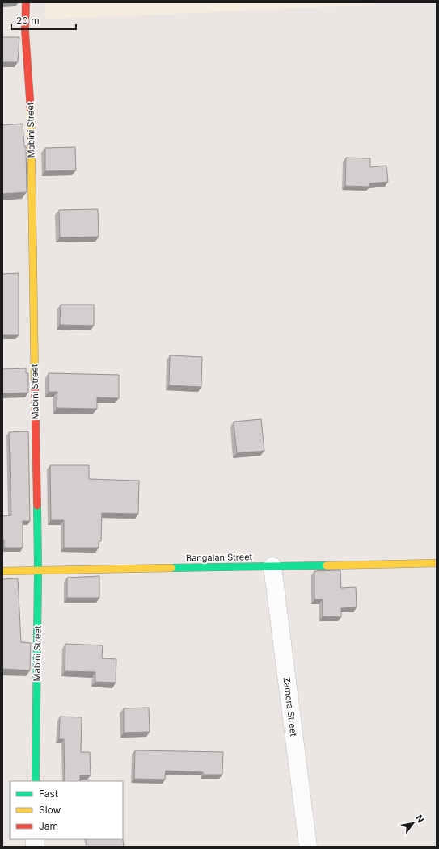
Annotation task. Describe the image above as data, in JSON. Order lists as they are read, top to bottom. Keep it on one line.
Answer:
{"streets":{"street":["Mabini Street","Bangalan Street","Zamora Street"]},"crossings":[["Mabini Street","Bangalan Street"],["Bangalan Street","Zamora Street"]],"legend":["Fast","Slow","Jam"],"scale_bar":"20 m","north":"top right"}
